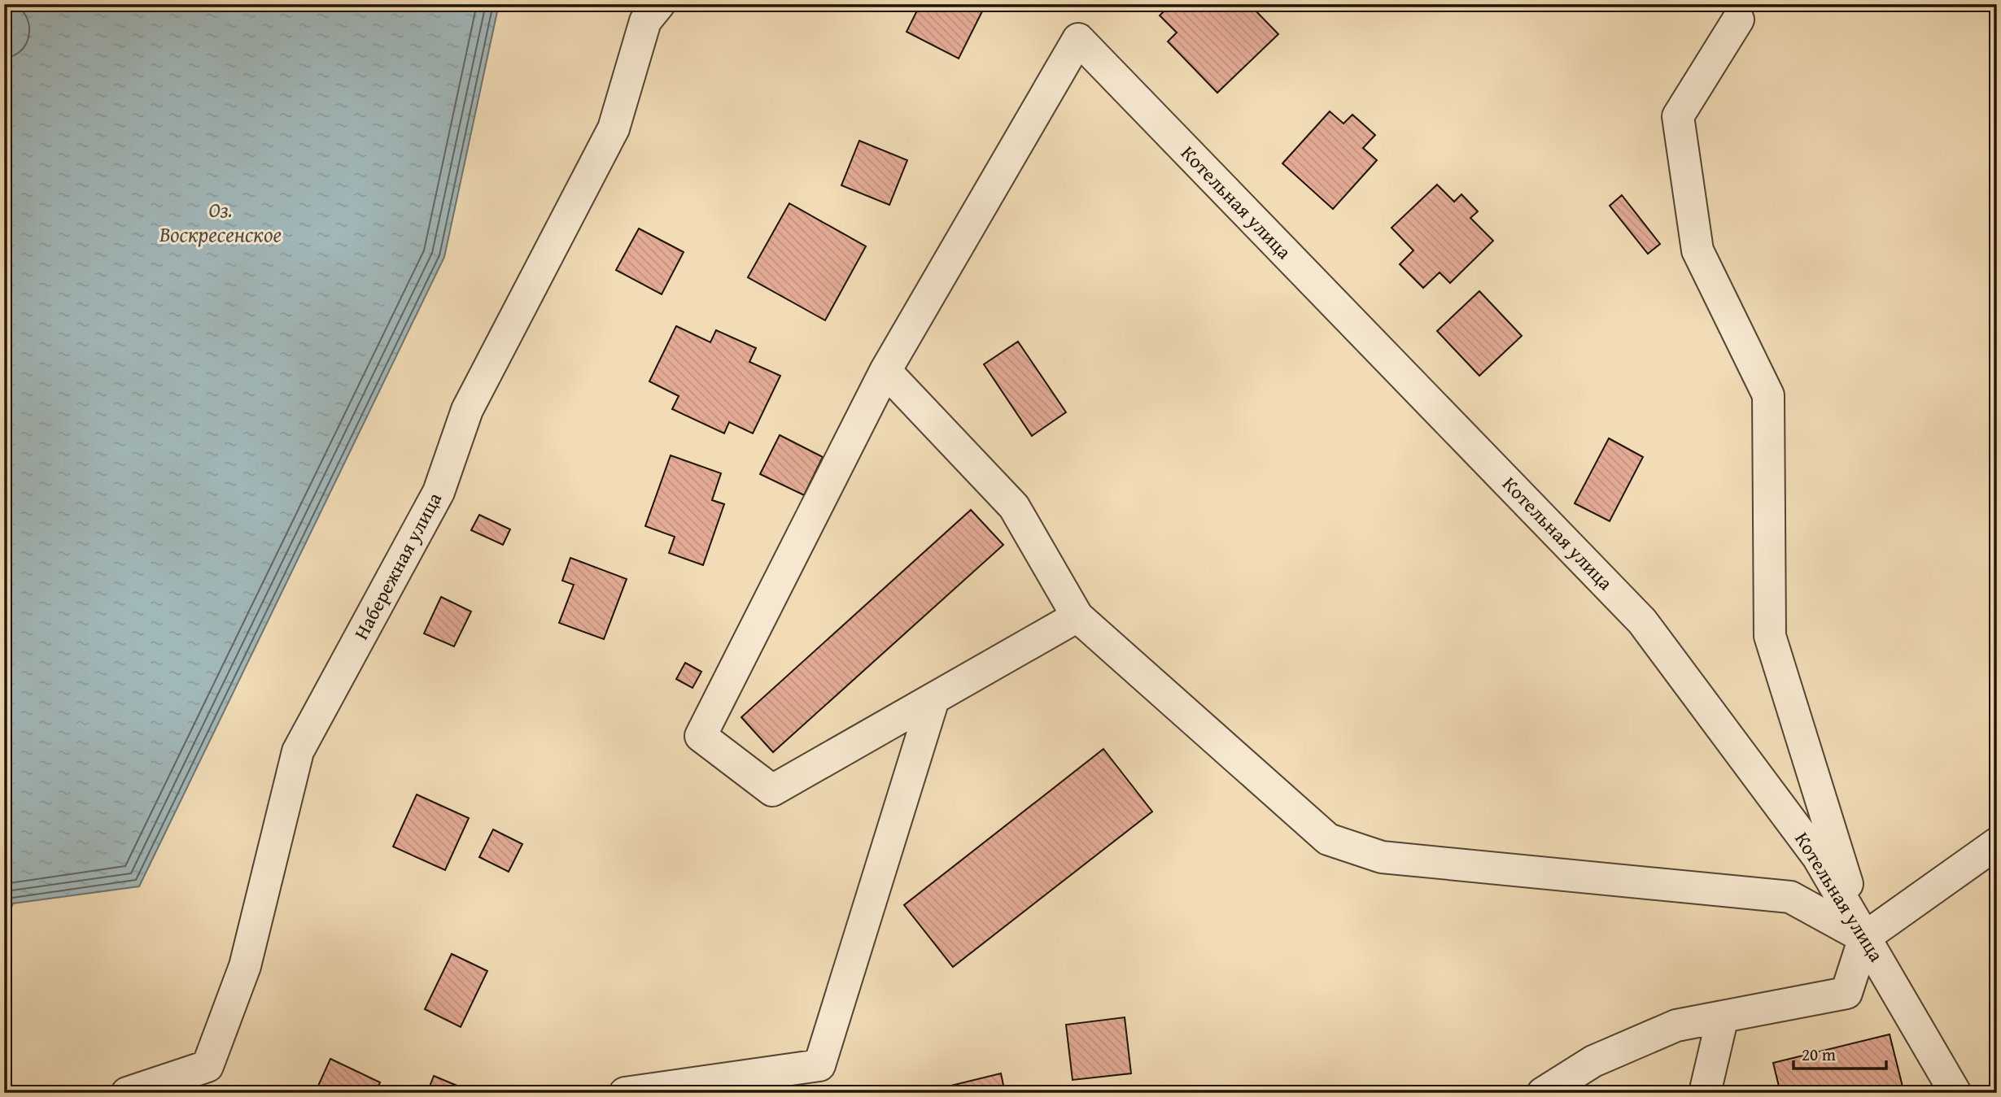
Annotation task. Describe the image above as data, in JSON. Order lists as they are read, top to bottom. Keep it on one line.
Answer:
{"streets":{"street":["Котельная улица","Набережная улица"]},"water":["Оз. Воскресенское"],"scale_bar":"20 m"}
